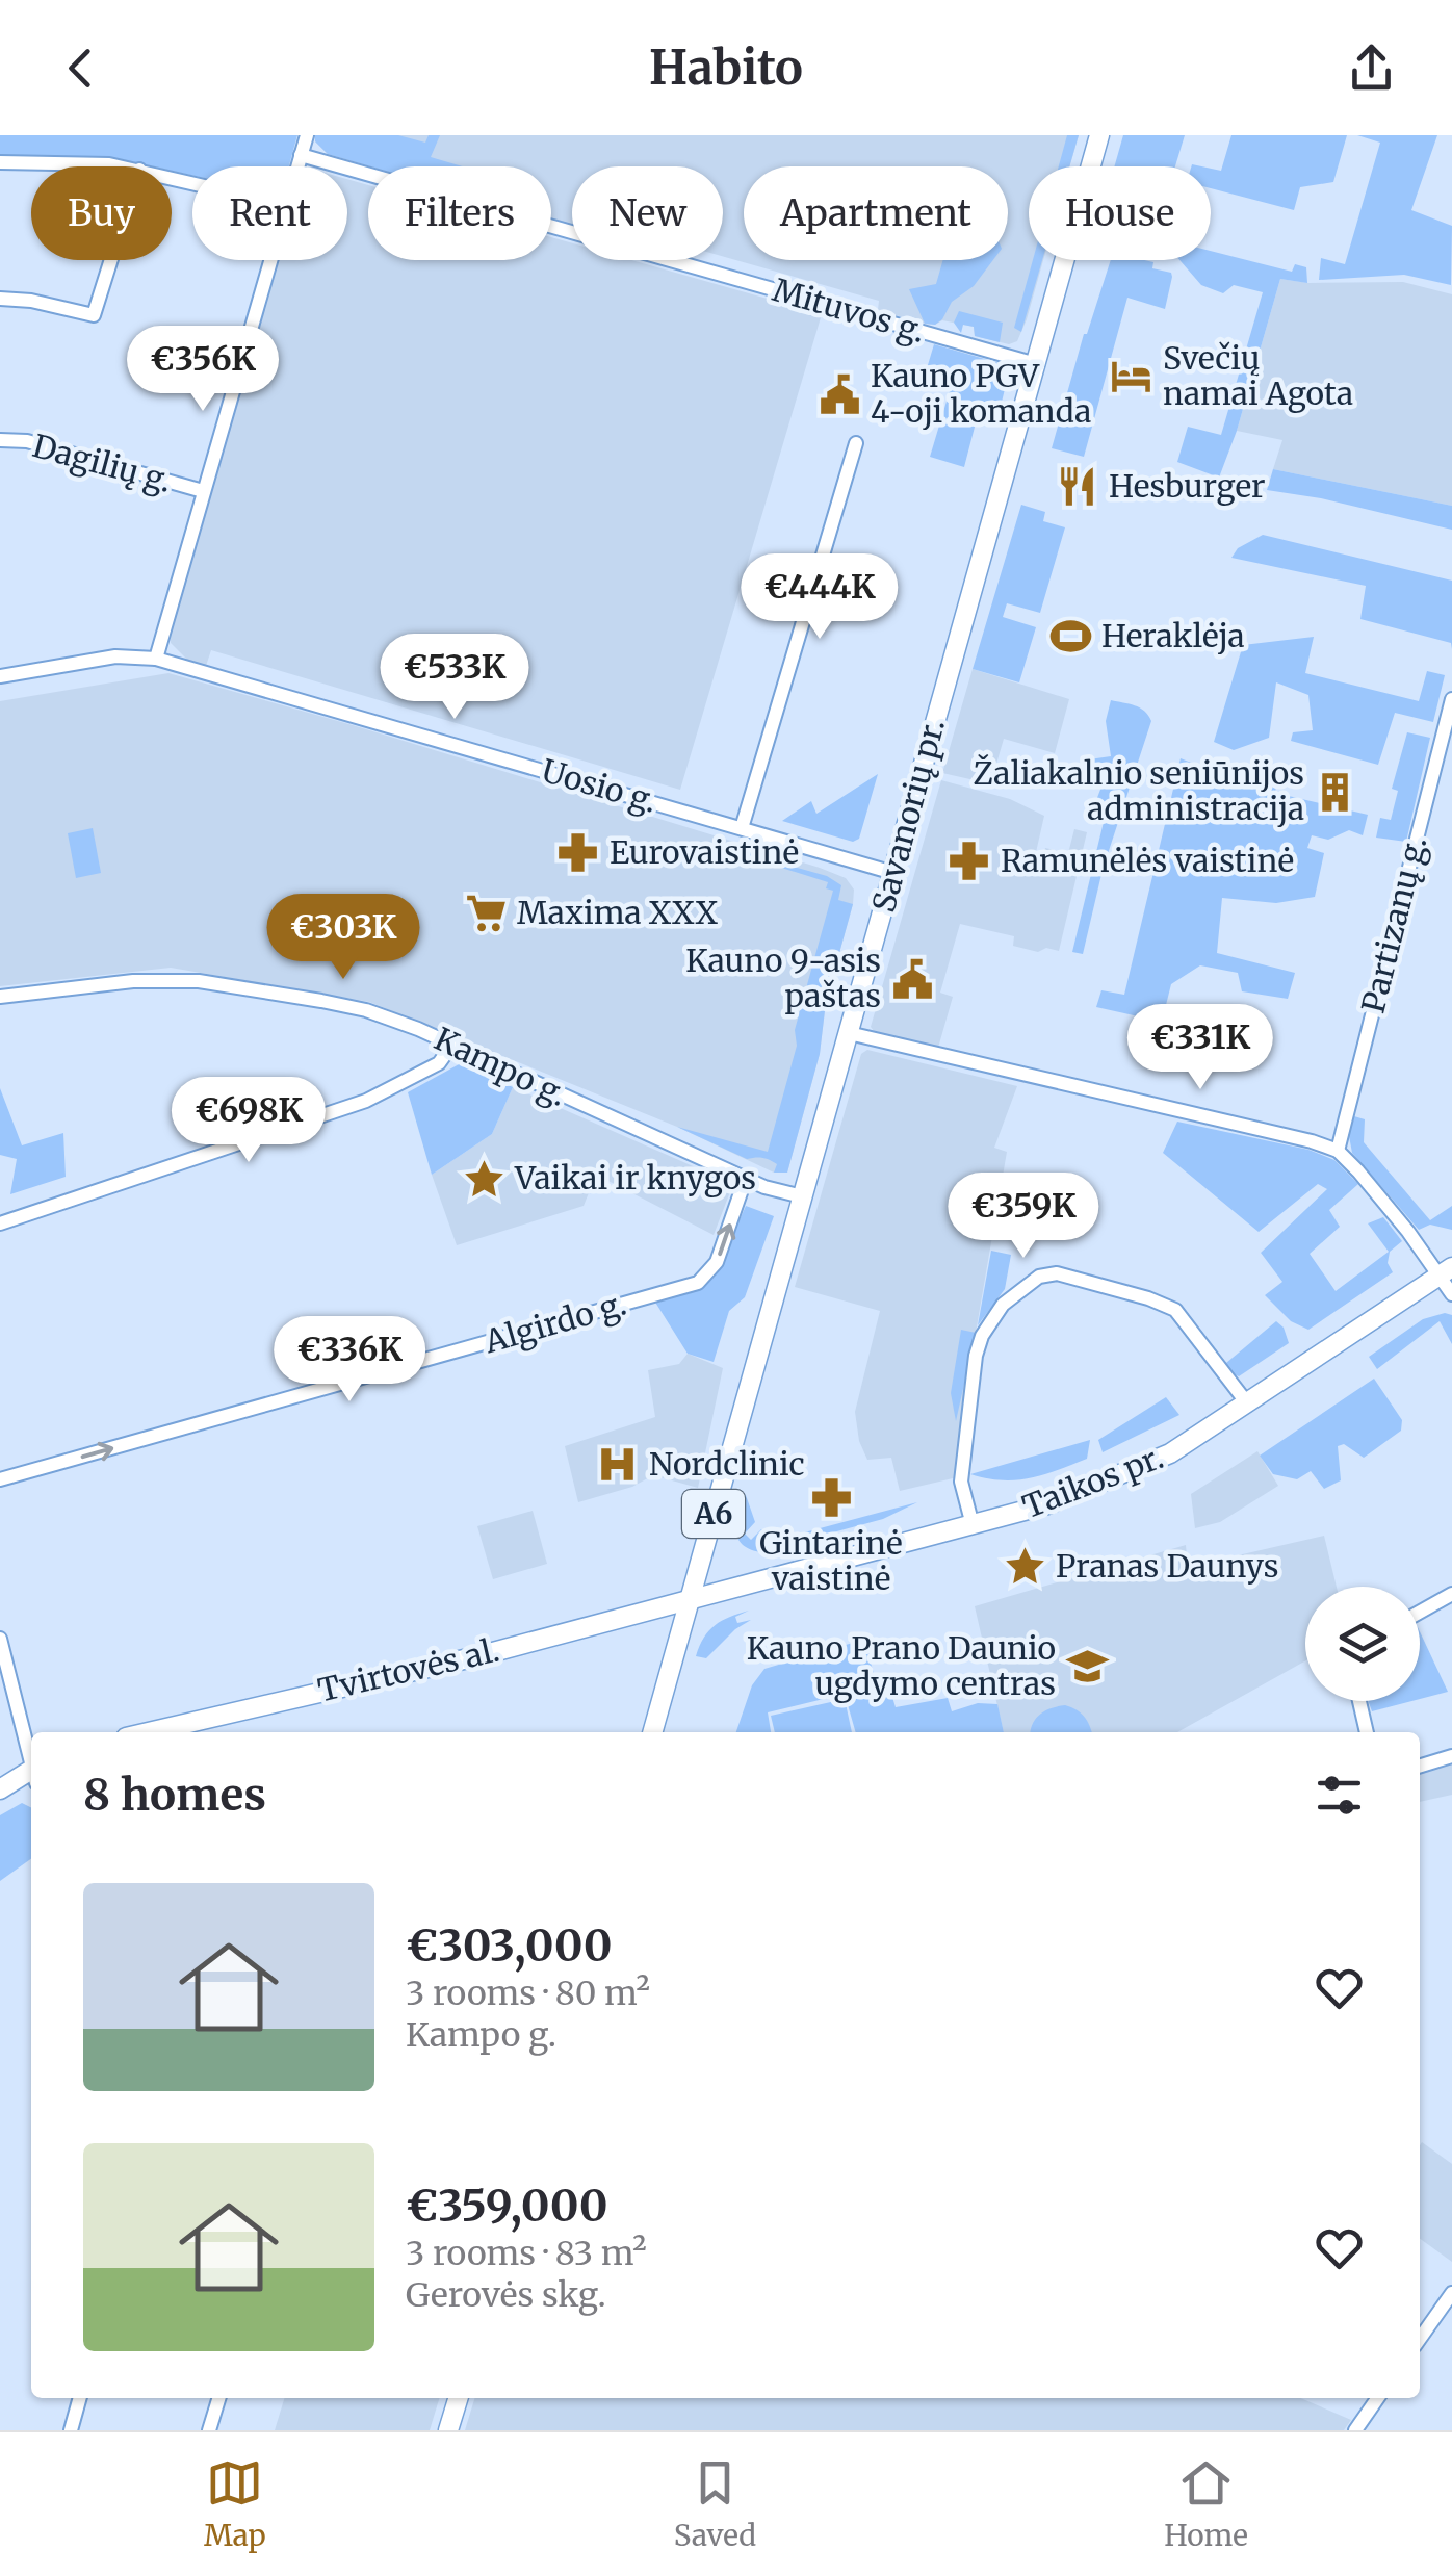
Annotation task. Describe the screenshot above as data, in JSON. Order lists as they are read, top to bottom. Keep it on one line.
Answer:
{"streets":{"main road":["Savanorių pr.","Taikos pr.","A6","Tvirtovės al."],"street":["Mituvos g.","Dagilių g.","Uosio g.","Partizanų g.","Kampo g.","Algirdo g."]},"crossings":[["Mituvos g.","Savanorių pr."],["Uosio g.","Savanorių pr."],["Savanorių pr.","Kampo g."],["Savanorių pr.","Taikos pr."],["Savanorių pr.","Tvirtovės al."],["Kampo g.","Algirdo g."],["Taikos pr.","Tvirtovės al."]],"one_way":["Algirdo g."],"places":{"hotel":["Svečių namai Agota"],"public building":["Kauno PGV 4-oji komanda","Kauno 9-asis paštas"],"restaurant":["Hesburger"],"sports":["Heraklėja"],"building":["Žaliakalnio seniūnijos administracija"],"pharmacy":["Eurovaistinė","Ramunėlės vaistinė","Gintarinė vaistinė"],"supermarket":["Maxima XXX"],"place":["Vaikai ir knygos","Pranas Daunys"],"hospital":["Nordclinic"],"school or university":["Kauno Prano Daunio ugdymo centras"]},"page":{"header":"Habito","chip":["Buy","Rent","Filters","New","Apartment","House"],"price":["€356K","€444K","€533K","€303K","€331K","€698K","€359K","€336K"],"heading":"8 homes","list":[{"name":"€303,000","note":"3 rooms · 80 m² · Kampo g."},{"name":"€359,000","note":"3 rooms · 83 m² · Gerovės skg."}],"tabs":["Map","Saved","Home"]}}
